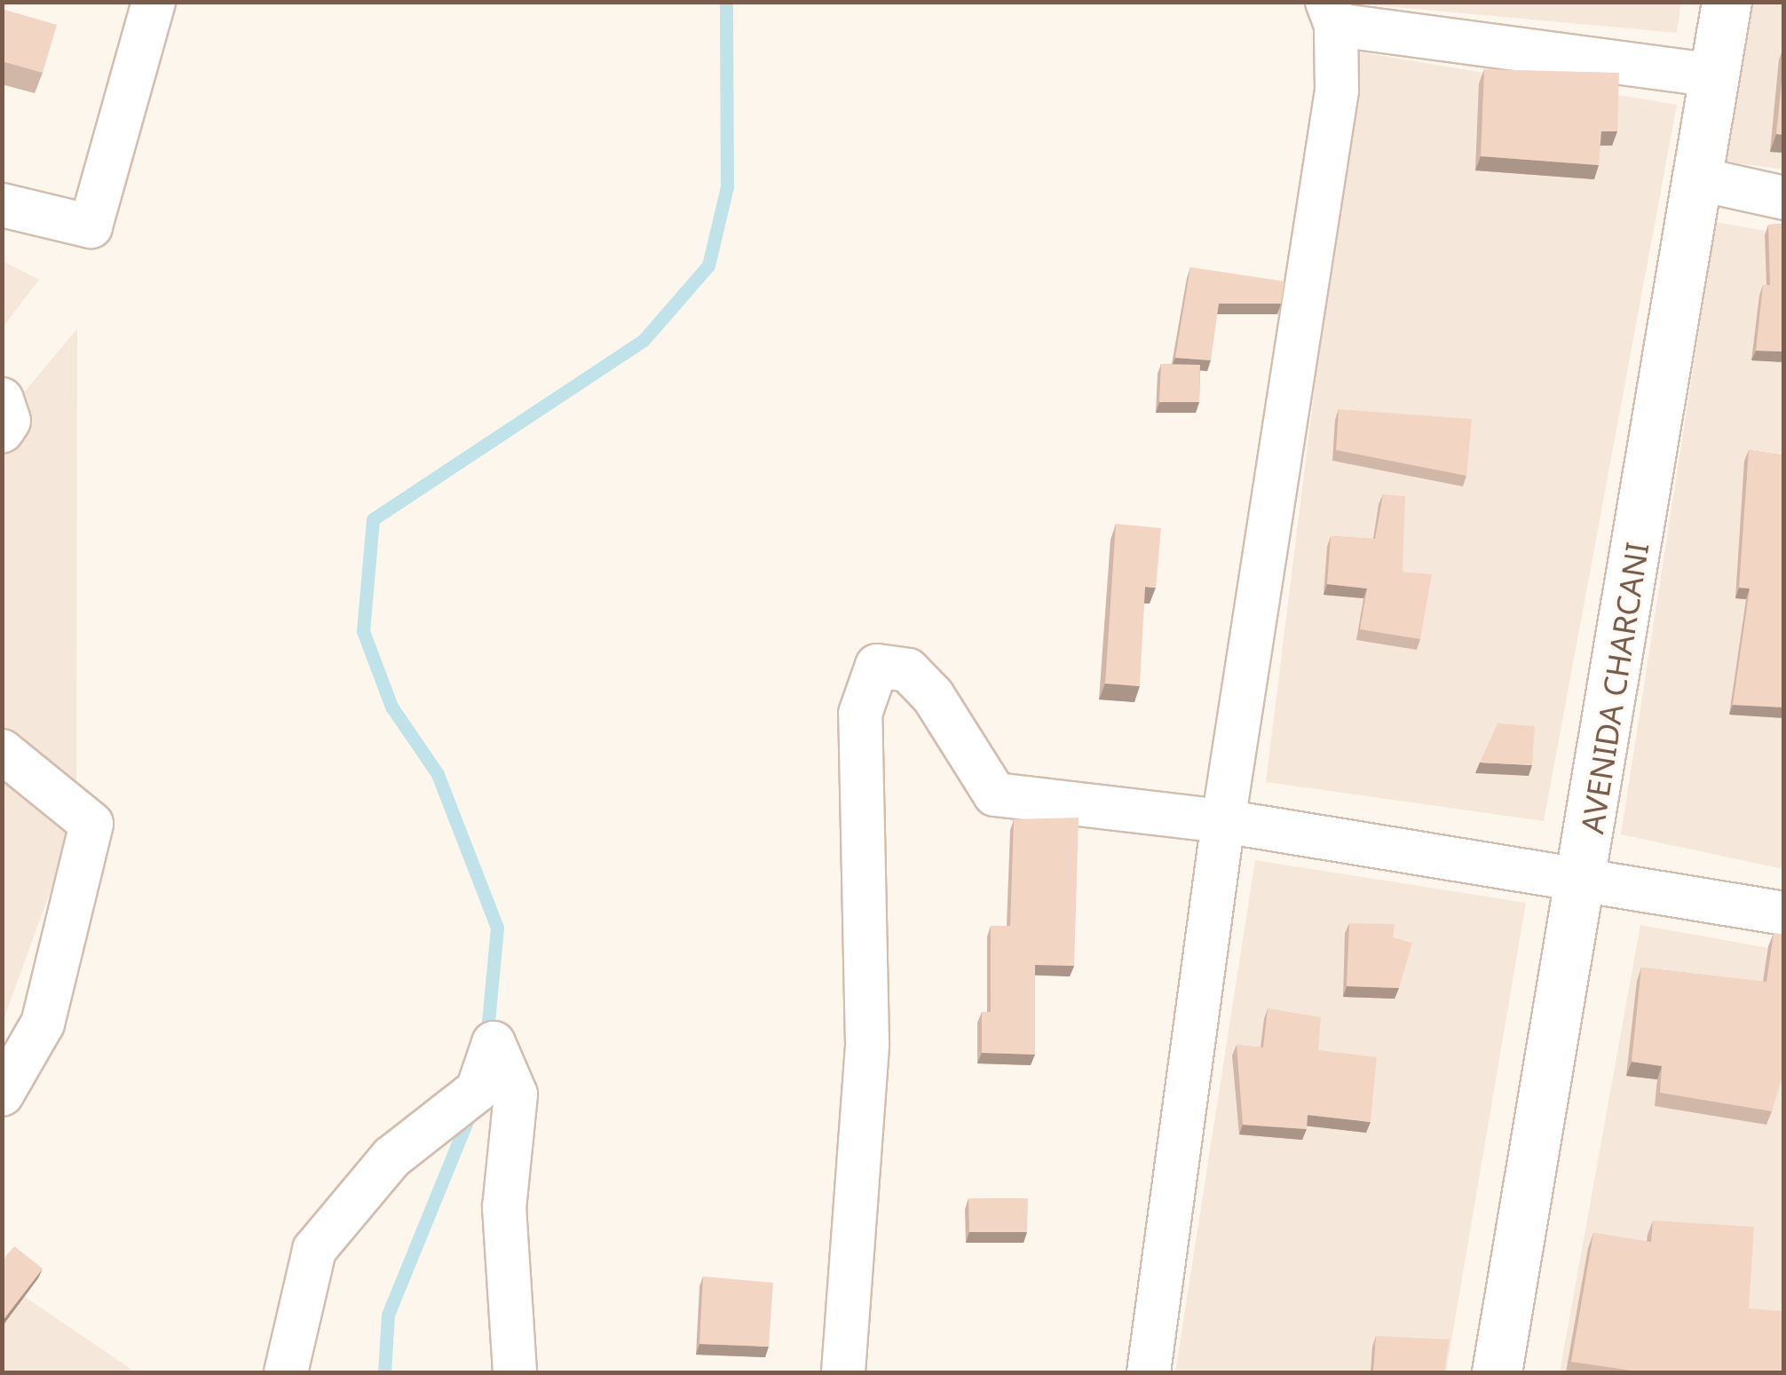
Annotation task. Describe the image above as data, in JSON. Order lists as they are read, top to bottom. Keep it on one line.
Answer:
{"streets":{"main road":["AVENIDA CHARCANI"]}}
